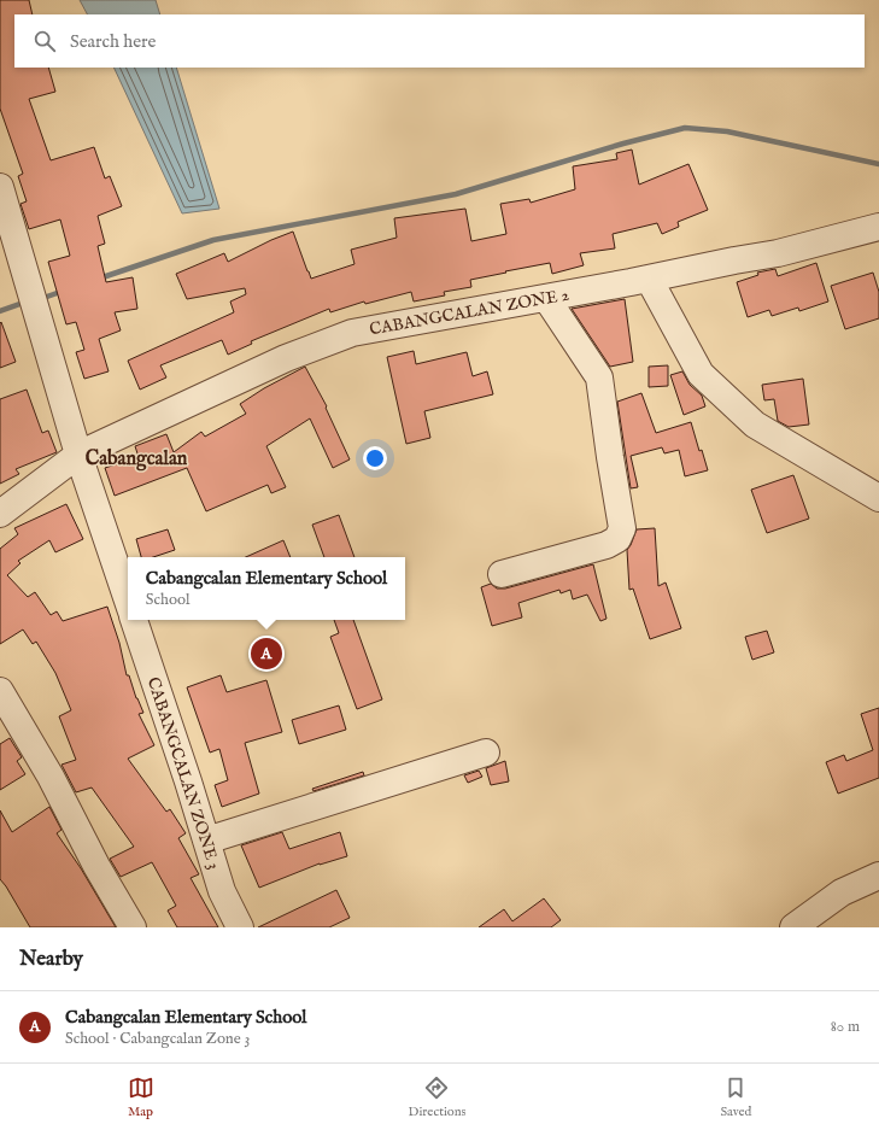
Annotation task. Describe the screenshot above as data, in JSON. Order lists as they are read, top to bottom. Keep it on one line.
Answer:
{"streets":{"street":["CABANGCALAN ZONE 2","CABANGCALAN ZONE 3"]},"districts":["Cabangcalan"],"page":{"search":"Search here","popup":["Cabangcalan Elementary School","School"],"pins":"A","heading":"Nearby","list":[{"mark":"A","name":"Cabangcalan Elementary School","note":"School · Cabangcalan Zone 3","value":"80 m"}],"nav":["Map","Directions","Saved"]}}
